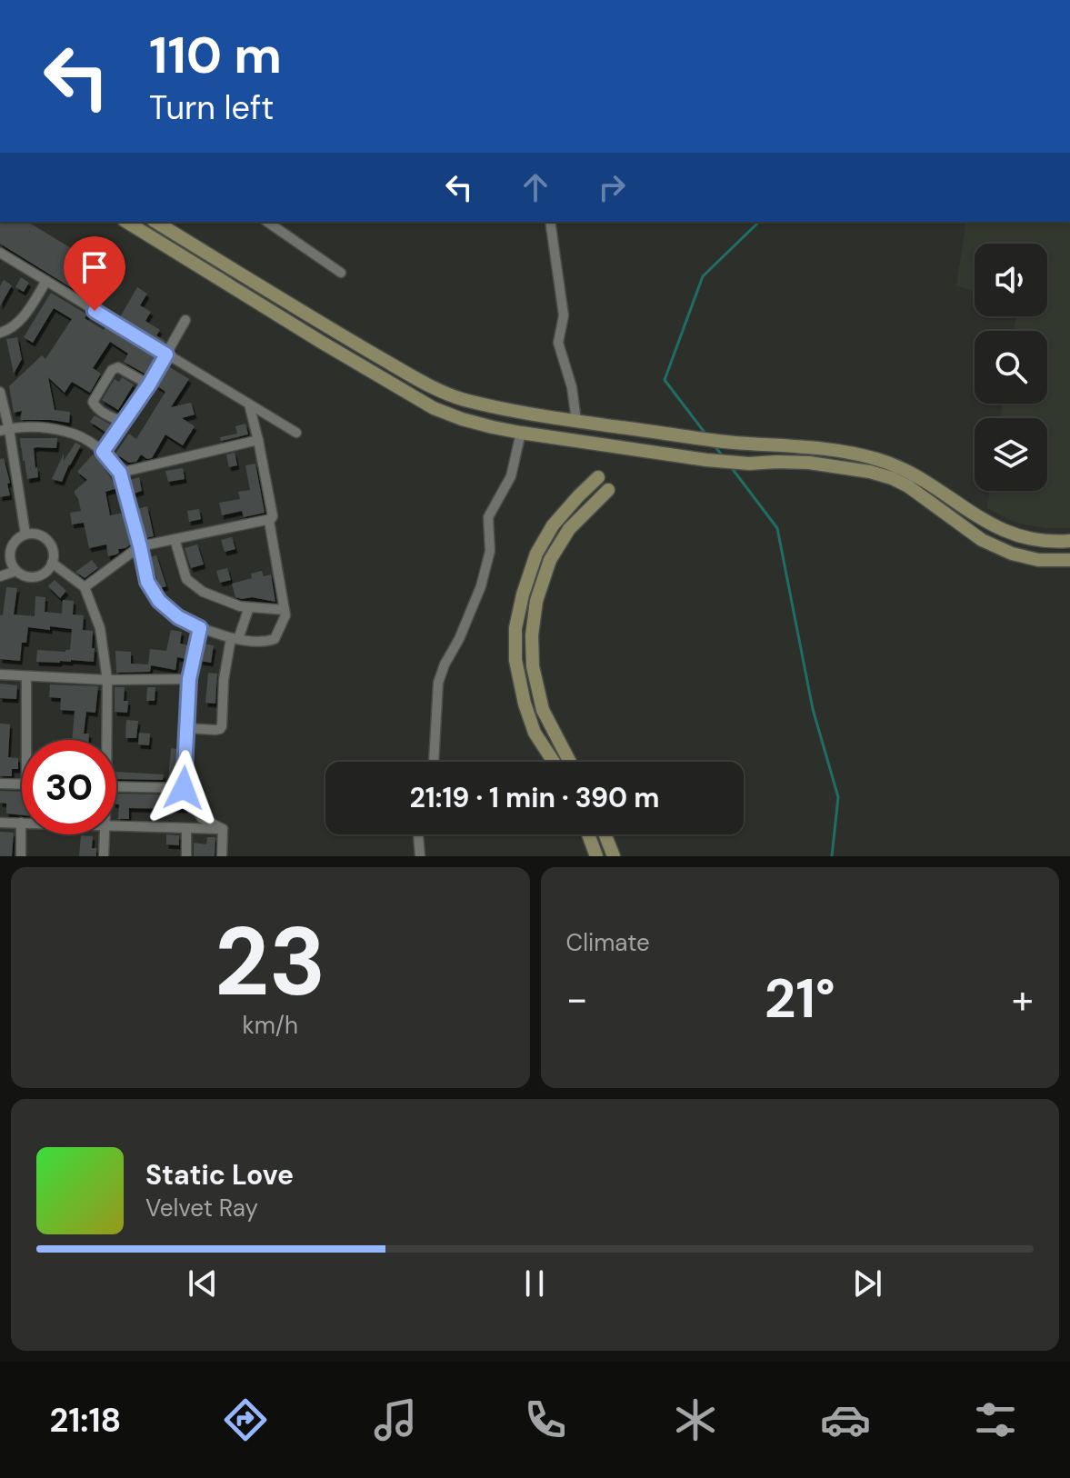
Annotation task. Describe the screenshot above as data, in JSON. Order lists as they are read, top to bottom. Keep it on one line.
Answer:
{"page":{"turn":["110 m","Turn left"],"limit":"30","trip":"21:19 · 1 min · 390 m","tile":[["23","km/h"],"Climate"],"heat":["−","21°","+"],"song":["Static Love","Velvet Ray"],"tabs":"21:18"}}
